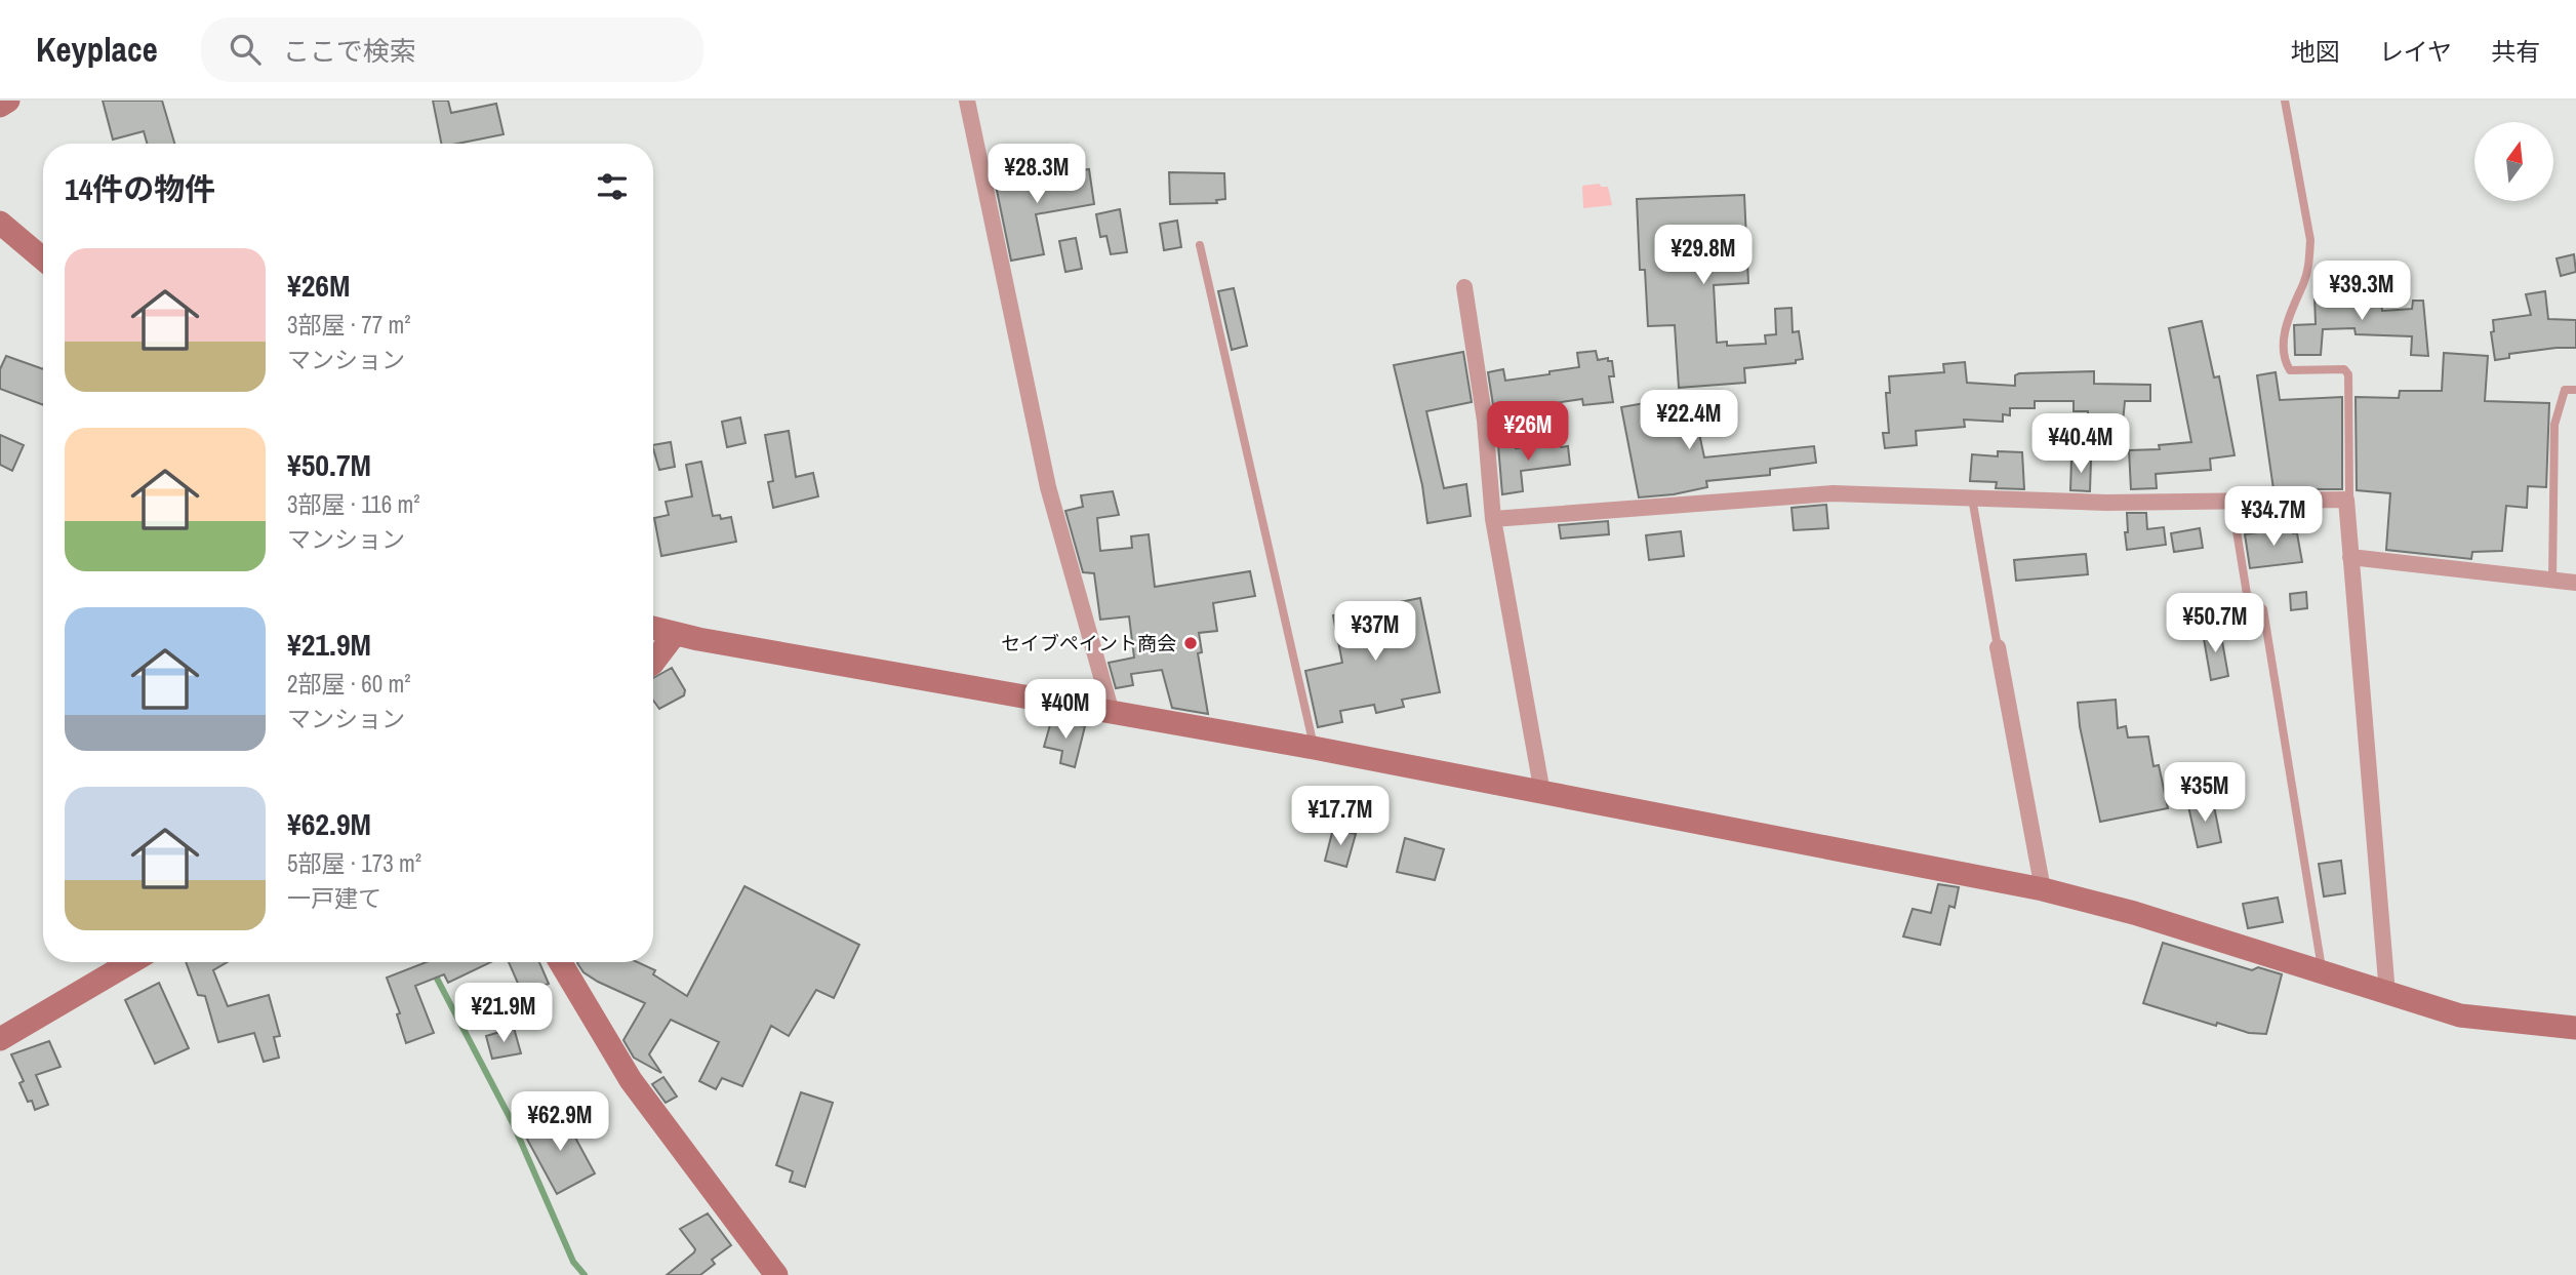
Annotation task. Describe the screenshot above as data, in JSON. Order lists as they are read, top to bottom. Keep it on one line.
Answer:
{"places":["セイブペイント商会"],"north":"top","page":{"header":"Keyplace","search":"ここで検索","nav":["地図","レイヤ","共有"],"price":["¥28.3M","¥29.8M","¥39.3M","¥22.4M","¥26M","¥40.4M","¥34.7M","¥50.7M","¥37M","¥40M","¥35M","¥17.7M","¥21.9M","¥62.9M"],"heading":"14件の物件","list":[{"name":"¥26M","note":"3部屋 · 77 m² · マンション"},{"name":"¥50.7M","note":"3部屋 · 116 m² · マンション"},{"name":"¥21.9M","note":"2部屋 · 60 m² · マンション"},{"name":"¥62.9M","note":"5部屋 · 173 m² · 一戸建て"}]}}
